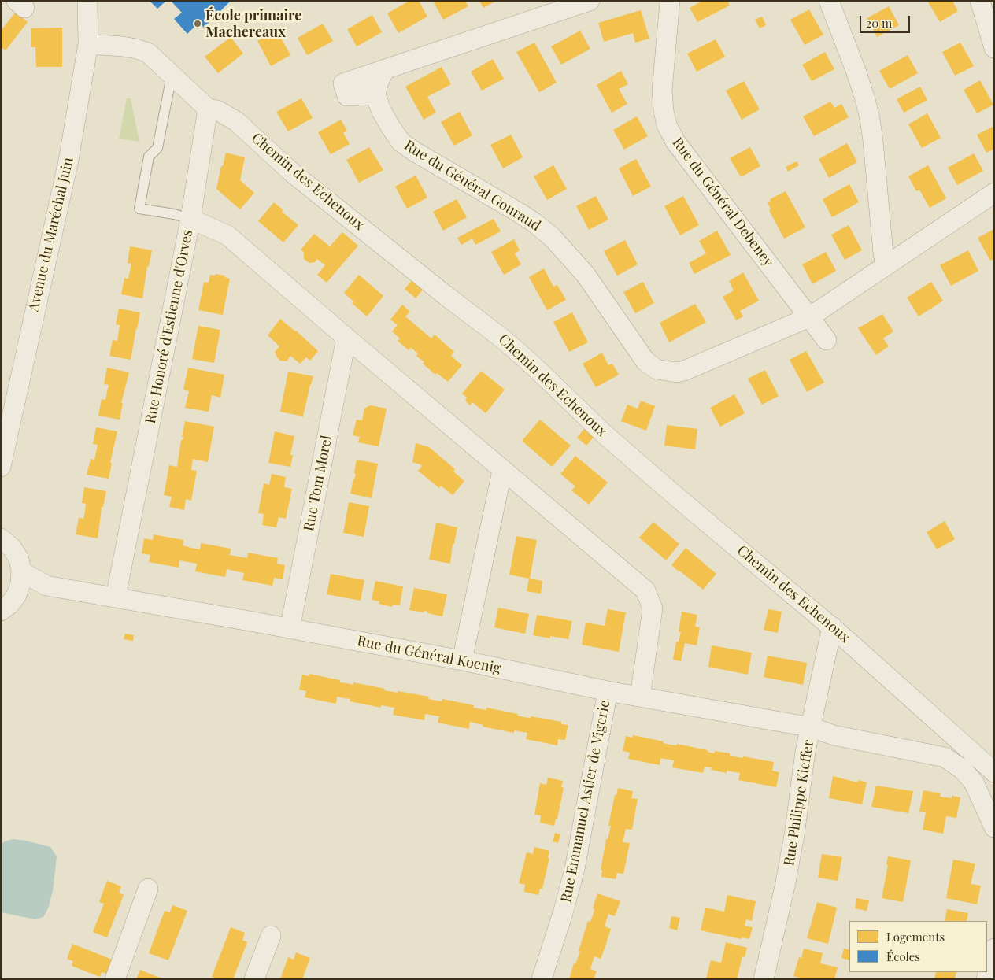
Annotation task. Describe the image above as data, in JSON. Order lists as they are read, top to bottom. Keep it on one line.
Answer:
{"streets":{"street":["Chemin des Echenoux","Rue du Général Gouraud","Rue du Général Debeney","Avenue du Maréchal Juin","Rue Honoré d'Estienne d'Orves","Rue Tom Morel","Rue du Général Koenig","Rue Emmanuel Astier de Vigerie","Rue Philippe Kieffer"]},"crossings":[["Chemin des Echenoux","Avenue du Maréchal Juin"],["Chemin des Echenoux","Rue Philippe Kieffer"],["Rue du Général Gouraud","Rue du Général Debeney"],["Rue Honoré d'Estienne d'Orves","Rue Tom Morel"],["Rue Honoré d'Estienne d'Orves","Rue du Général Koenig"],["Rue Tom Morel","Rue du Général Koenig"],["Rue du Général Koenig","Rue Emmanuel Astier de Vigerie"],["Rue du Général Koenig","Rue Philippe Kieffer"]],"places":["École primaire Machereaux"],"legend":["Logements","Écoles"],"scale_bar":"20 m"}
